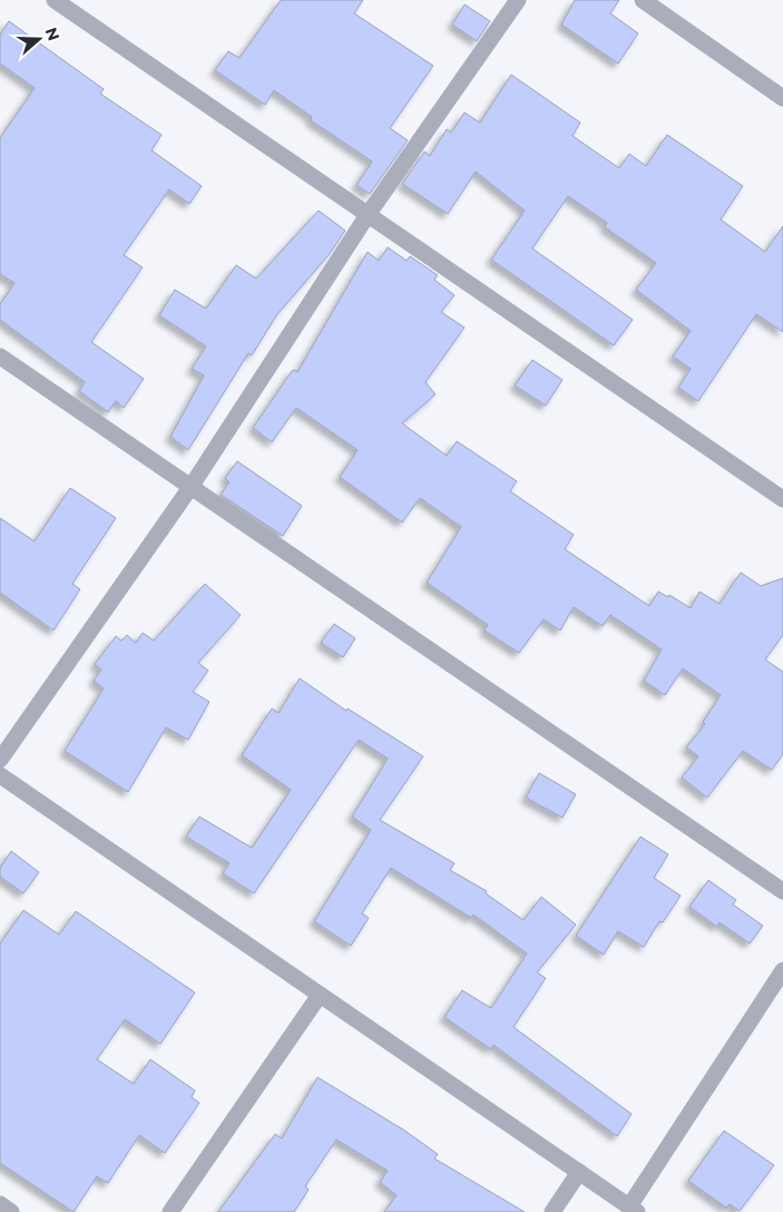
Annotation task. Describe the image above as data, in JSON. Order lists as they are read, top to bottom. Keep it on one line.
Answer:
{"north":"right"}
